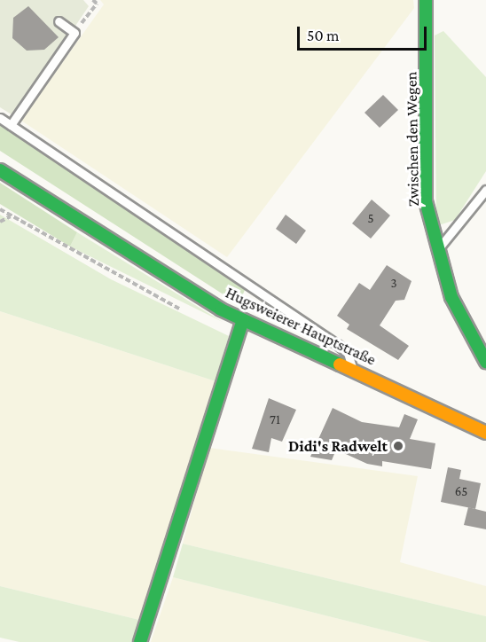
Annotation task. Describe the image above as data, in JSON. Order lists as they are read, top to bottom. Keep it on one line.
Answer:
{"streets":{"street":["Zwischen den Wegen","Hugsweierer Hauptstraße"]},"places":["Didi's Radwelt"],"house_numbers":["5","3","71","65"],"scale_bar":"50 m"}
